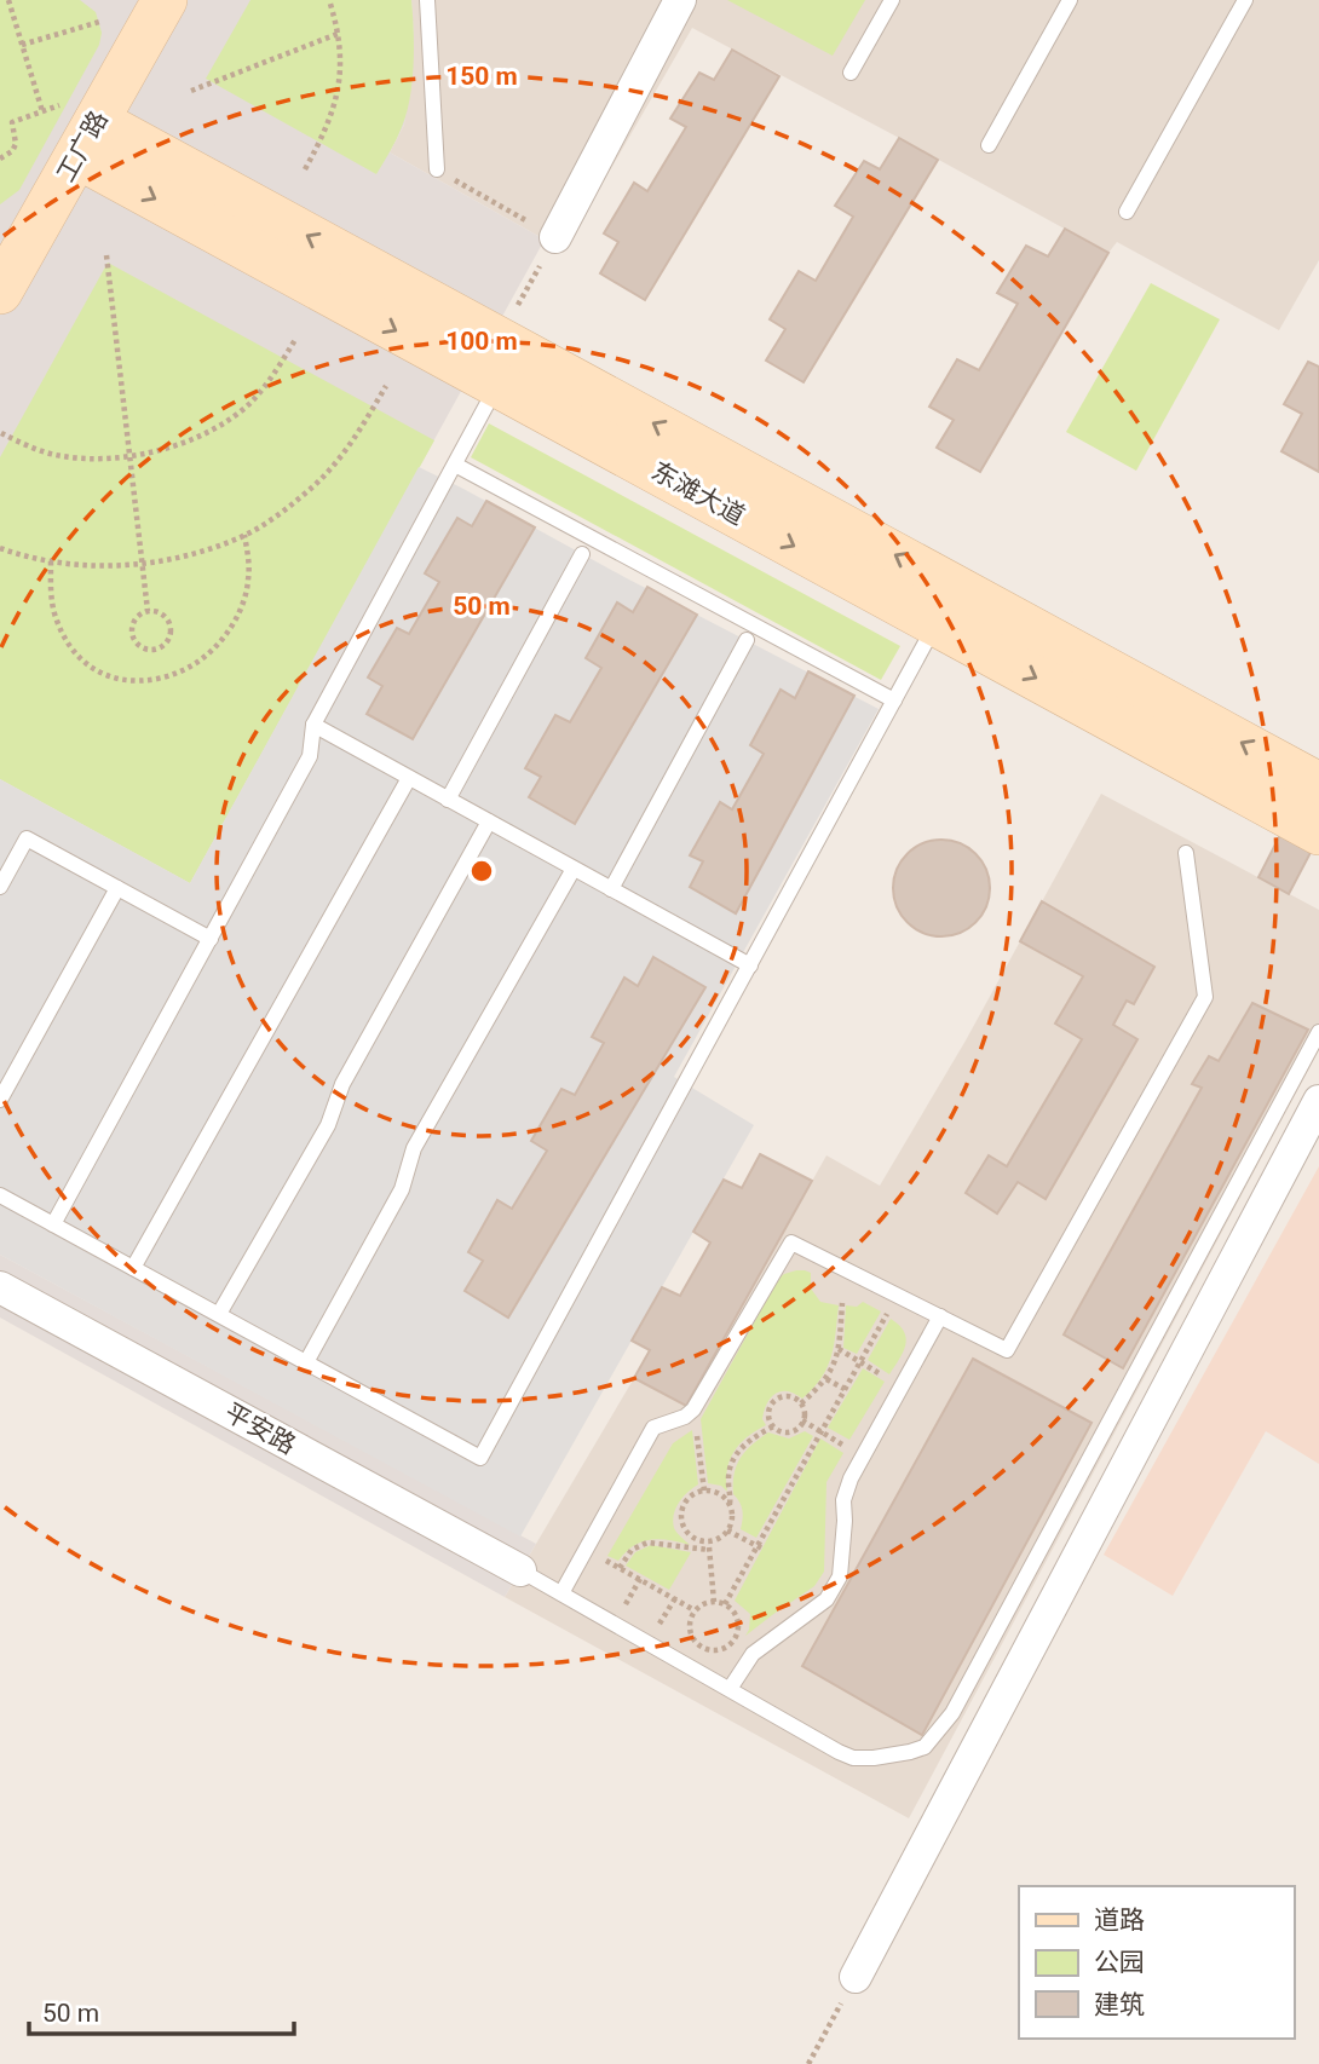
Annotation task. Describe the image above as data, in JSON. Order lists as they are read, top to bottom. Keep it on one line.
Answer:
{"streets":{"street":["工广路","东滩大道","平安路"]},"crossings":[["工广路","东滩大道"]],"legend":["道路","公园","建筑"],"scale_bar":"50 m","rings":["150 m","100 m","50 m"]}
